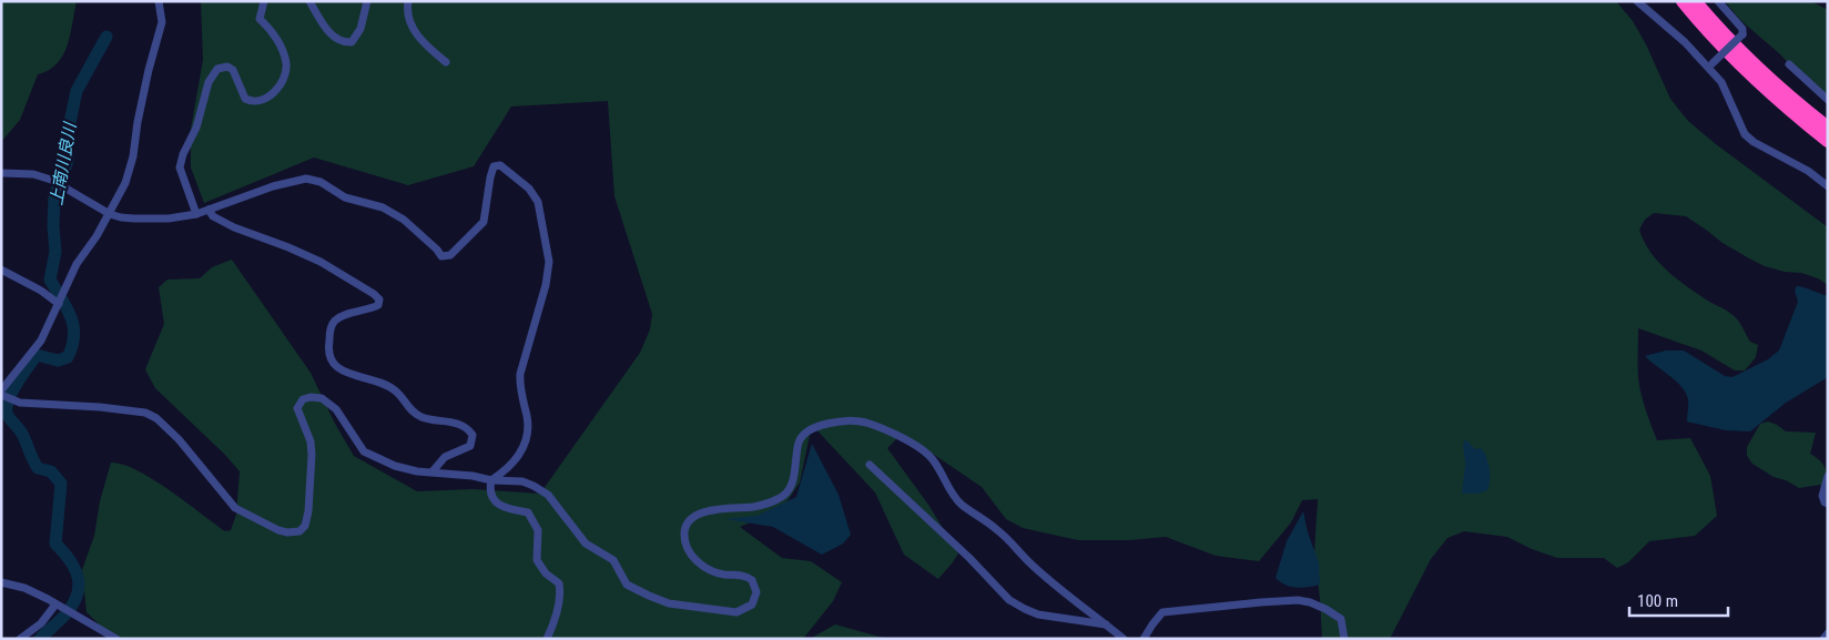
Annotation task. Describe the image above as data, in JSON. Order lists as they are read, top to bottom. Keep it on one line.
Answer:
{"water":["上南川良川"],"scale_bar":"100 m"}
